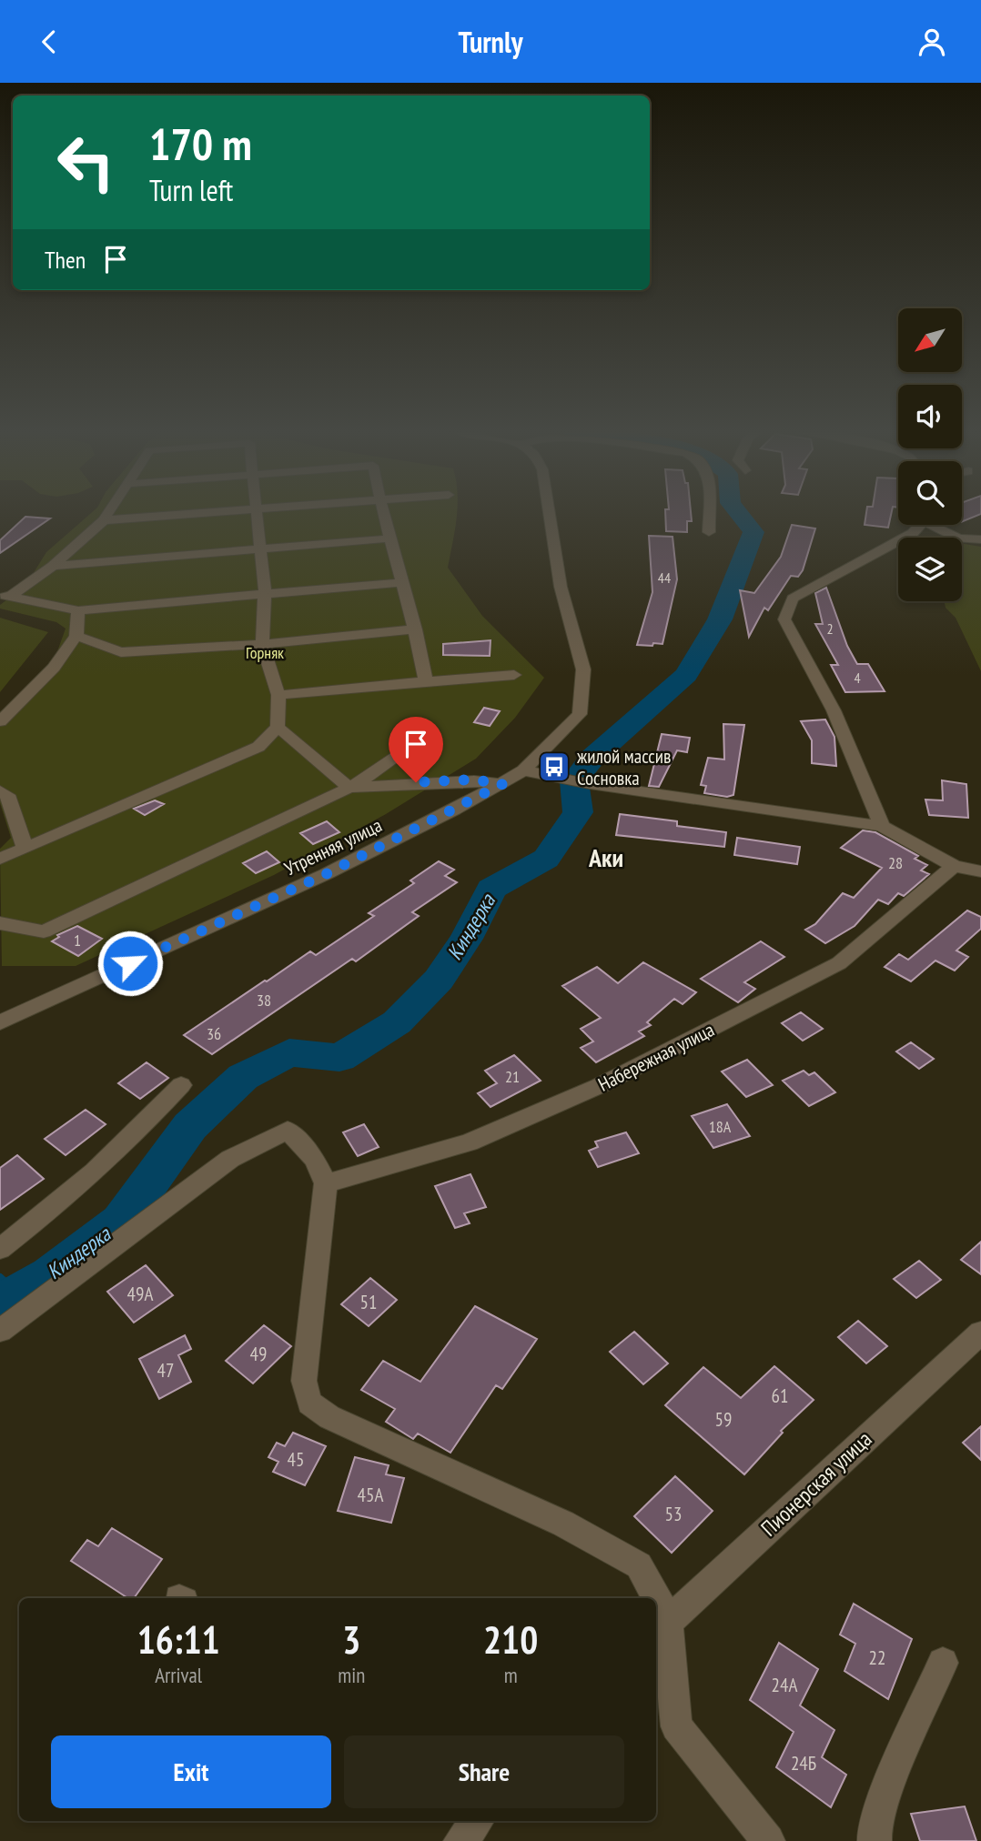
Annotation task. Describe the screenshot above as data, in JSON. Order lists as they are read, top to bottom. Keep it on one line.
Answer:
{"streets":{"street":["Утренняя улица","Набережная улица","Пионерская улица"]},"districts":["Аки"],"water":["Киндерка"],"parks":["Горняк"],"places":{"bus stop":["жилой массив Сосновка"]},"house_numbers":["44","2","4","28","1","38","36","21","18А","49А","51","49","47","61","59","45","45А","53","22","24А","24Б"],"north":"bottom left","page":{"header":"Turnly","turn":["170 m","Turn left"],"then":"Then","eta":["16:11","Arrival","3","min","210","m"],"buttons":["Exit","Share"]}}
